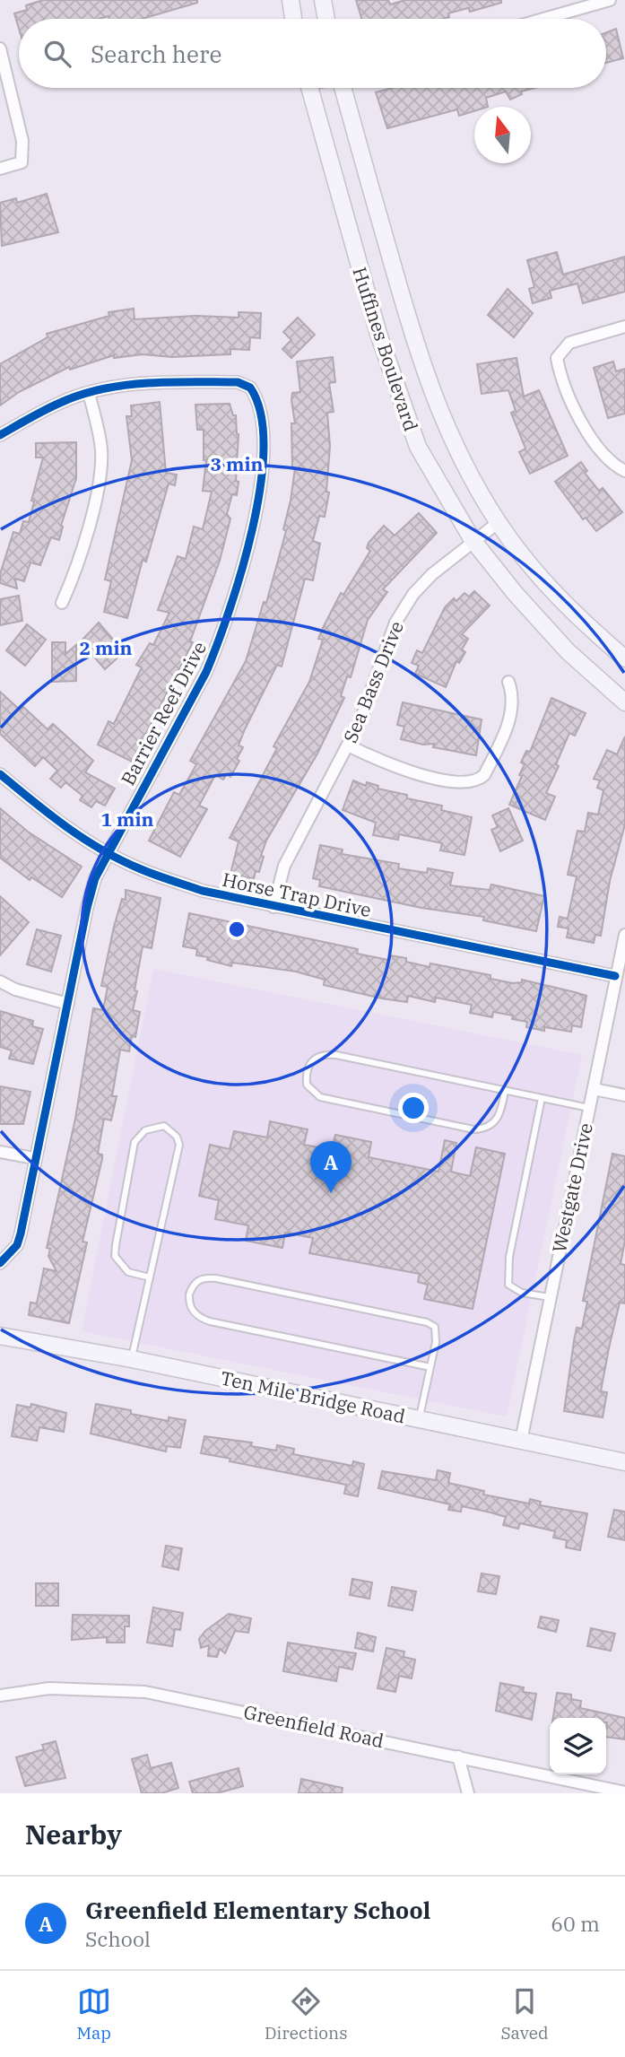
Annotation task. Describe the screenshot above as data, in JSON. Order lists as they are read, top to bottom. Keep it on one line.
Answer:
{"streets":{"main road":["Huffines Boulevard","Ten Mile Bridge Road"],"street":["Sea Bass Drive","Barrier Reef Drive","Horse Trap Drive","Westgate Drive","Greenfield Road"]},"crossings":[["Huffines Boulevard","Sea Bass Drive"],["Sea Bass Drive","Horse Trap Drive"],["Barrier Reef Drive","Horse Trap Drive"],["Horse Trap Drive","Westgate Drive"],["Westgate Drive","Ten Mile Bridge Road"]],"north":"top","page":{"search":"Search here","pins":"A","heading":"Nearby","list":[{"mark":"A","name":"Greenfield Elementary School","note":"School","value":"60 m"}],"nav":["Map","Directions","Saved"]},"rings":["3 min","2 min","1 min"]}
